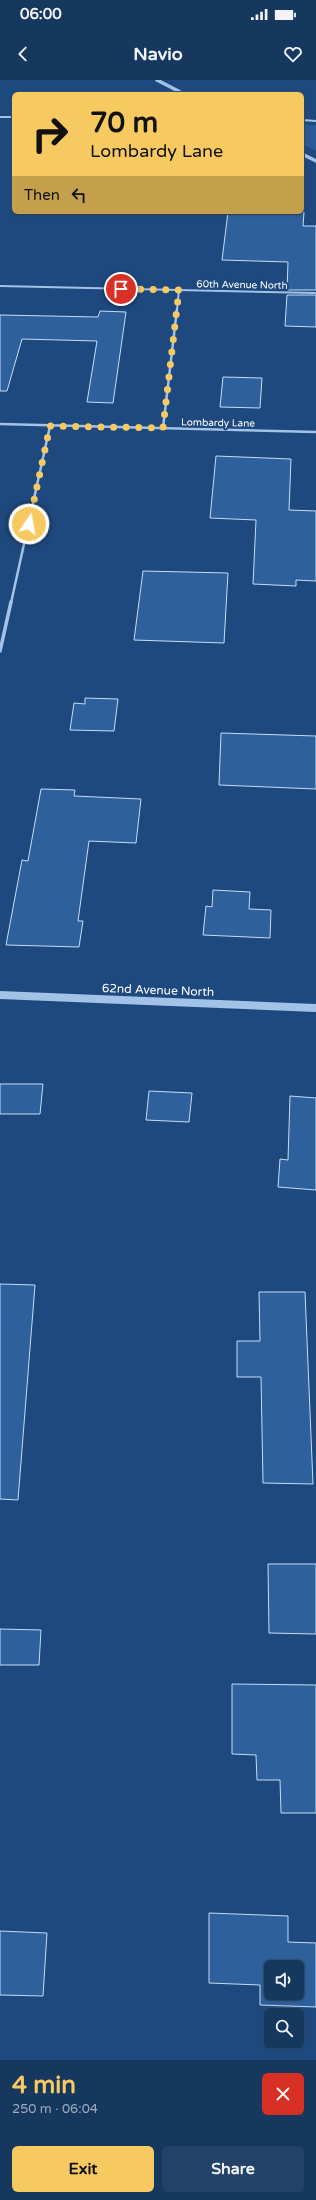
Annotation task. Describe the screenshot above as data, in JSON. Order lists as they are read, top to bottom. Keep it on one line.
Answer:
{"streets":{"street":["60th Avenue North","Lombardy Lane","62nd Avenue North"]},"page":{"status":"06:00","header":"Navio","turn":["70 m","Lombardy Lane"],"then":"Then","heading":["4 min","250 m · 06:04"],"buttons":["Exit","Share"]}}
